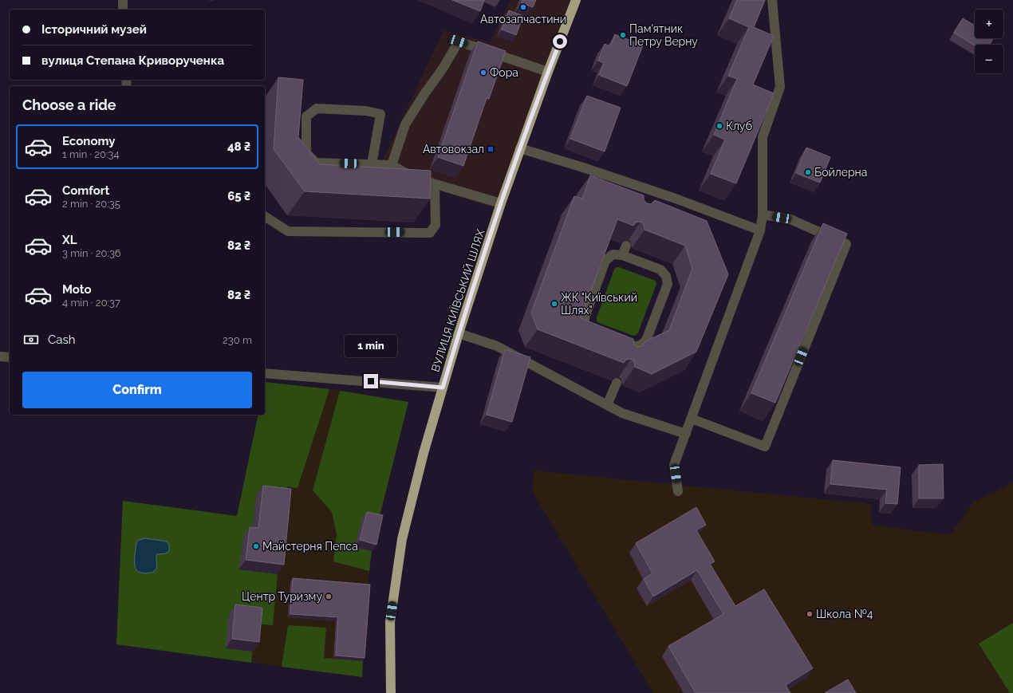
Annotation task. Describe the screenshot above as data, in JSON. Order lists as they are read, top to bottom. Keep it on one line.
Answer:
{"streets":{"highway":["ВУЛИЦЯ КИЇВСЬКИЙ ШЛЯХ"]},"places":{"other":["Автозапчастини","Пам'ятник Петру Верну","Фора","Клуб","Бойлерна","ЖК \"Київський Шлях\"","Майстерня Пепса","Центр Туризму","Школа №4"],"transit":["Автовокзал"]},"page":{"map_buttons":["+","−"],"banner":["Історичний музей","вулиця Степана Криворученка"],"heading":"Choose a ride","list":[{"name":"Economy","note":"1 min · 20:34","value":"48 ₴"},{"name":"Comfort","note":"2 min · 20:35","value":"65 ₴"},{"name":"XL","note":"3 min · 20:36","value":"82 ₴"},{"name":"Moto","note":"4 min · 20:37","value":"82 ₴"}],"pay":["Cash","230 m"],"bubble":"1 min","buttons":"Confirm"}}
